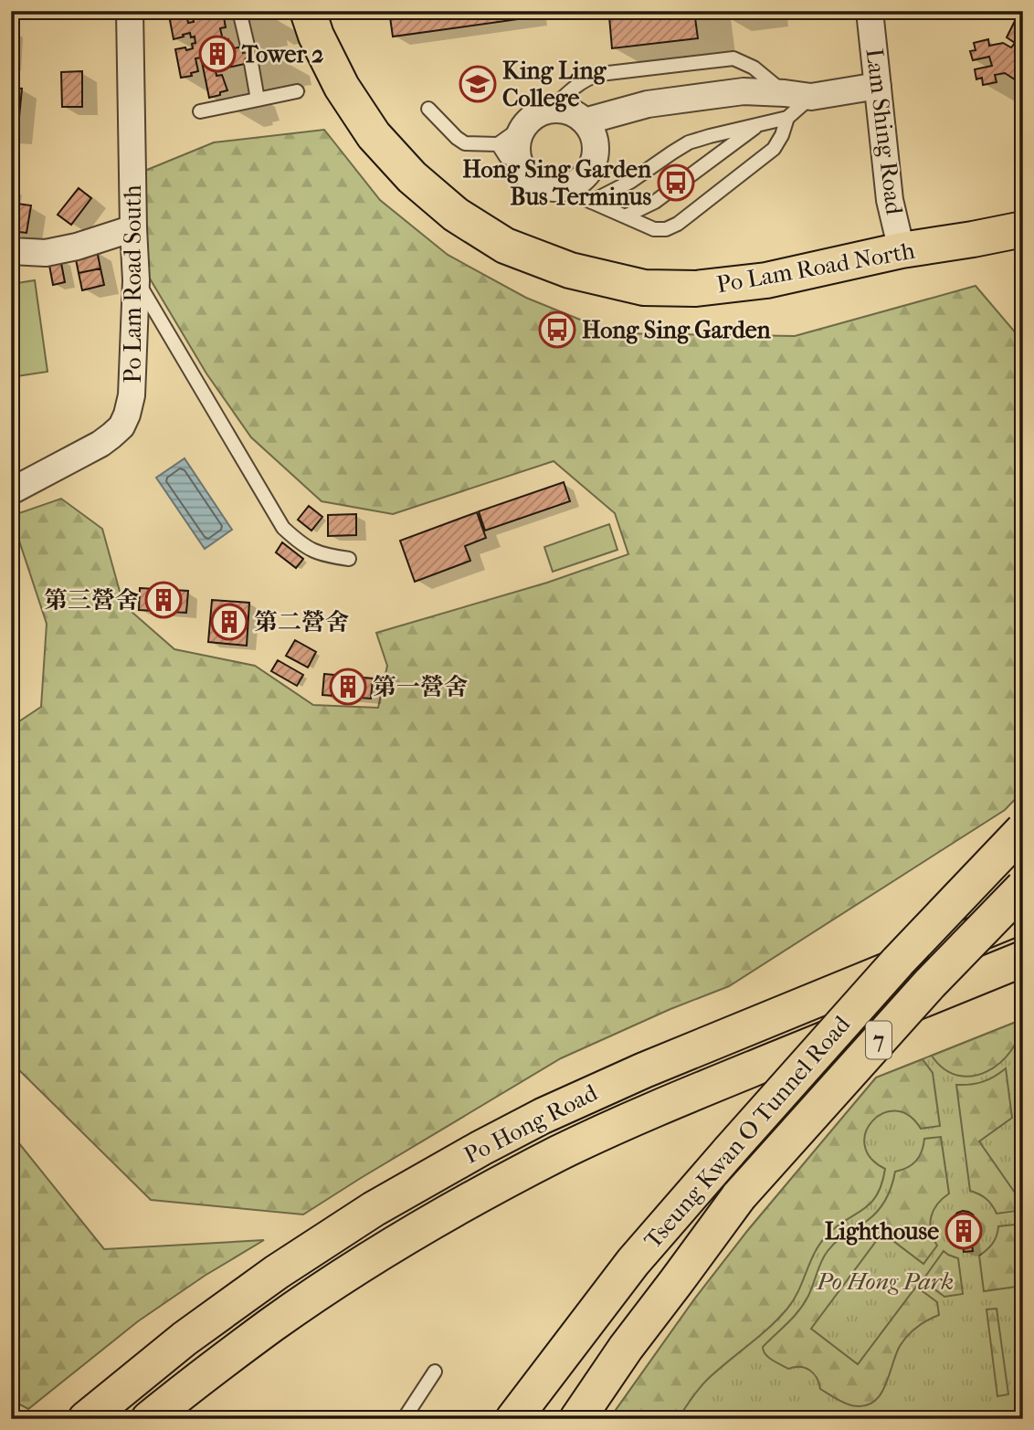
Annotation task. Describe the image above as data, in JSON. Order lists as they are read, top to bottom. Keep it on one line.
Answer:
{"streets":{"main road":["Po Lam Road North","7","Po Hong Road","Tseung Kwan O Tunnel Road"],"street":["Lam Shing Road","Po Lam Road South"]},"crossings":[["Lam Shing Road","Po Lam Road North"]],"parks":["Po Hong Park"],"places":{"building":["Tower 2","第三營舍","第二營舍","第一營舍","Lighthouse"],"school or university":["King Ling College"],"bus stop":["Hong Sing Garden Bus Terminus","Hong Sing Garden"]}}
